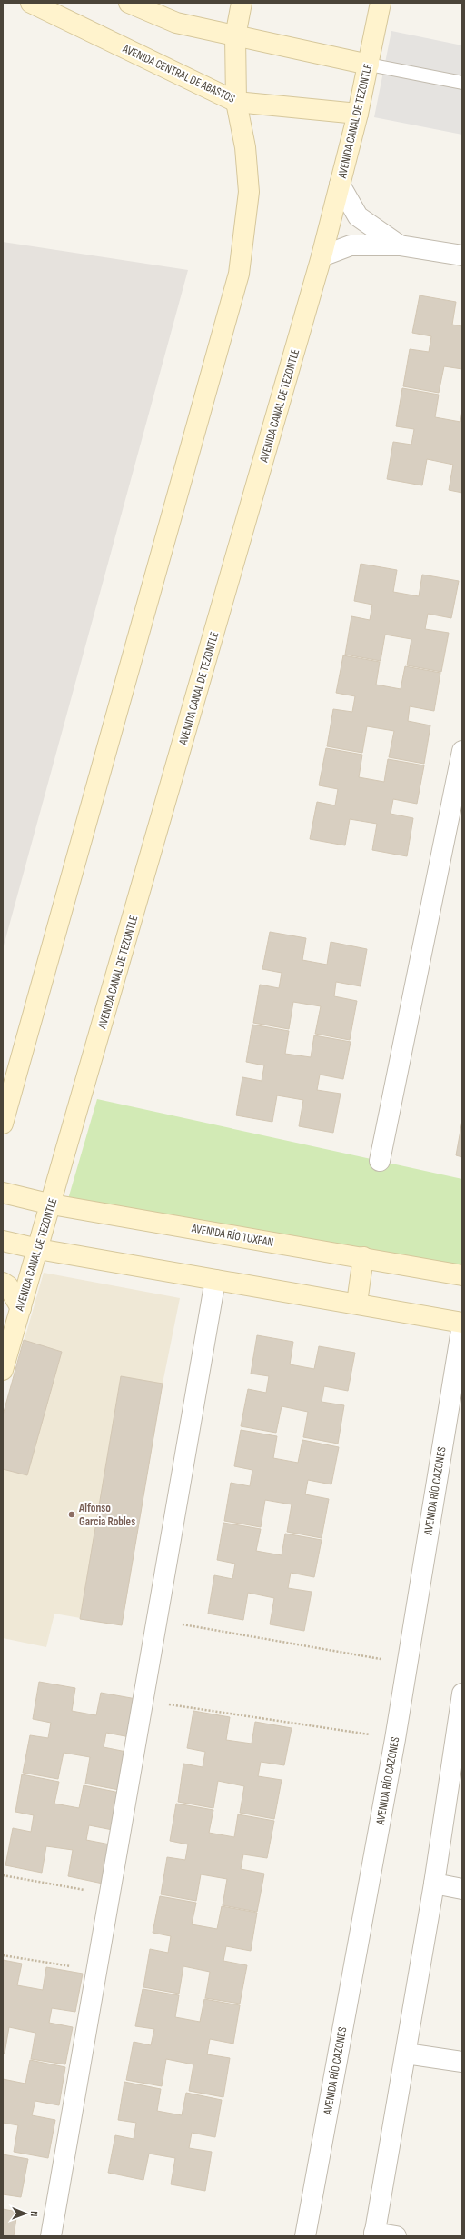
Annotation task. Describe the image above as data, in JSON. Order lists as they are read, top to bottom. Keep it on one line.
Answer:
{"streets":{"main road":["AVENIDA CENTRAL DE ABASTOS","AVENIDA CANAL DE TEZONTLE","AVENIDA RÍO TUXPAN"],"street":["AVENIDA RÍO CAZONES"]},"crossings":[["AVENIDA CENTRAL DE ABASTOS","AVENIDA CANAL DE TEZONTLE"],["AVENIDA CANAL DE TEZONTLE","AVENIDA RÍO TUXPAN"]],"places":["Alfonso Garcia Robles"],"north":"right"}
